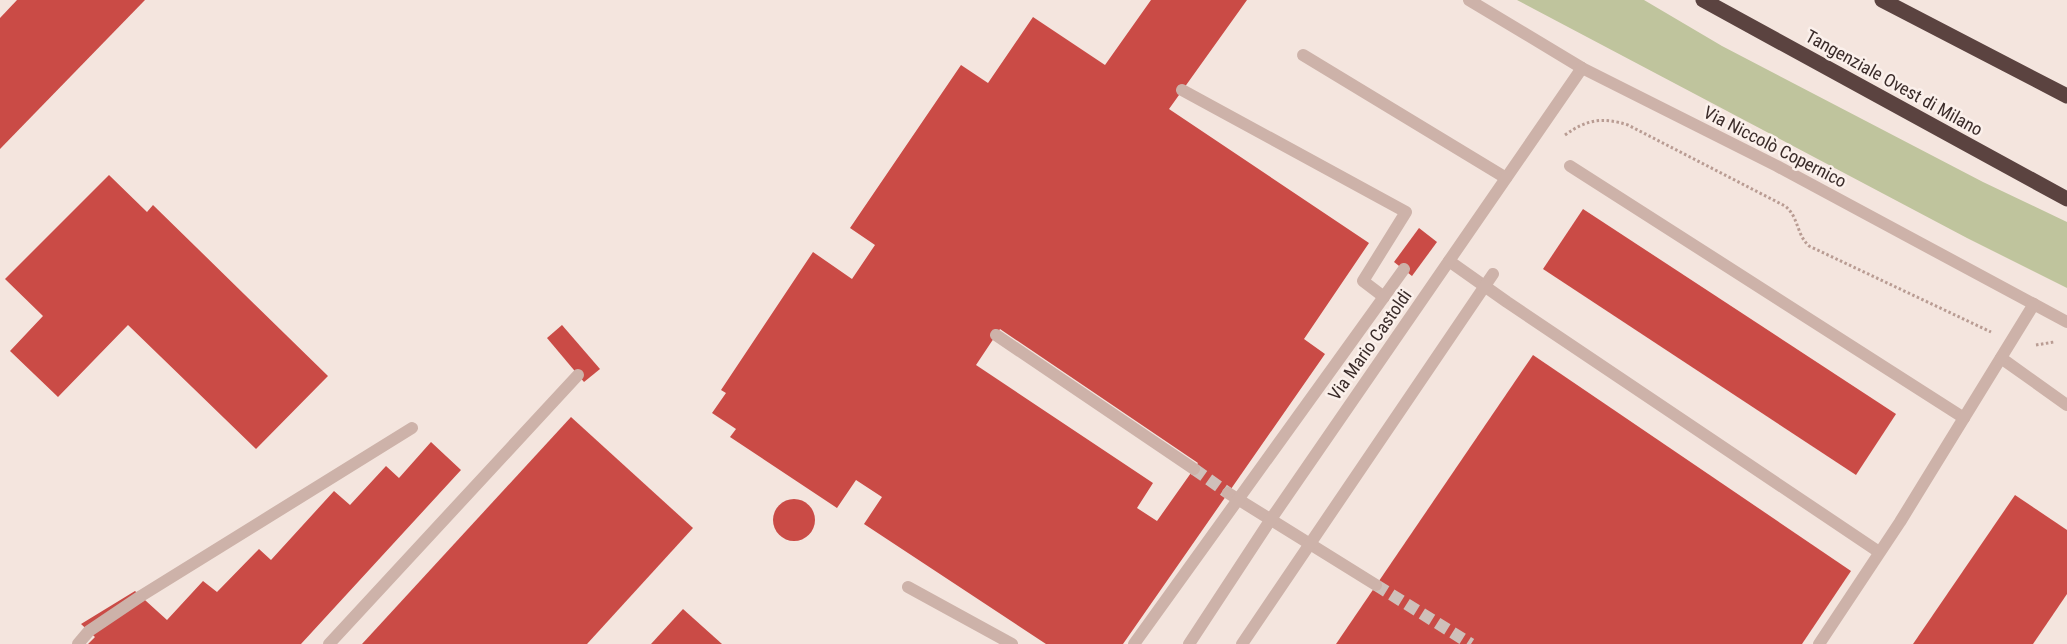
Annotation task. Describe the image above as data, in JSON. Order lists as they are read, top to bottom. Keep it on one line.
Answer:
{"streets":{"highway":["Tangenziale Ovest di Milano"],"street":["Via Niccolò Copernico","Via Mario Castoldi"]},"crossings":[["Via Niccolò Copernico","Via Mario Castoldi"]]}
